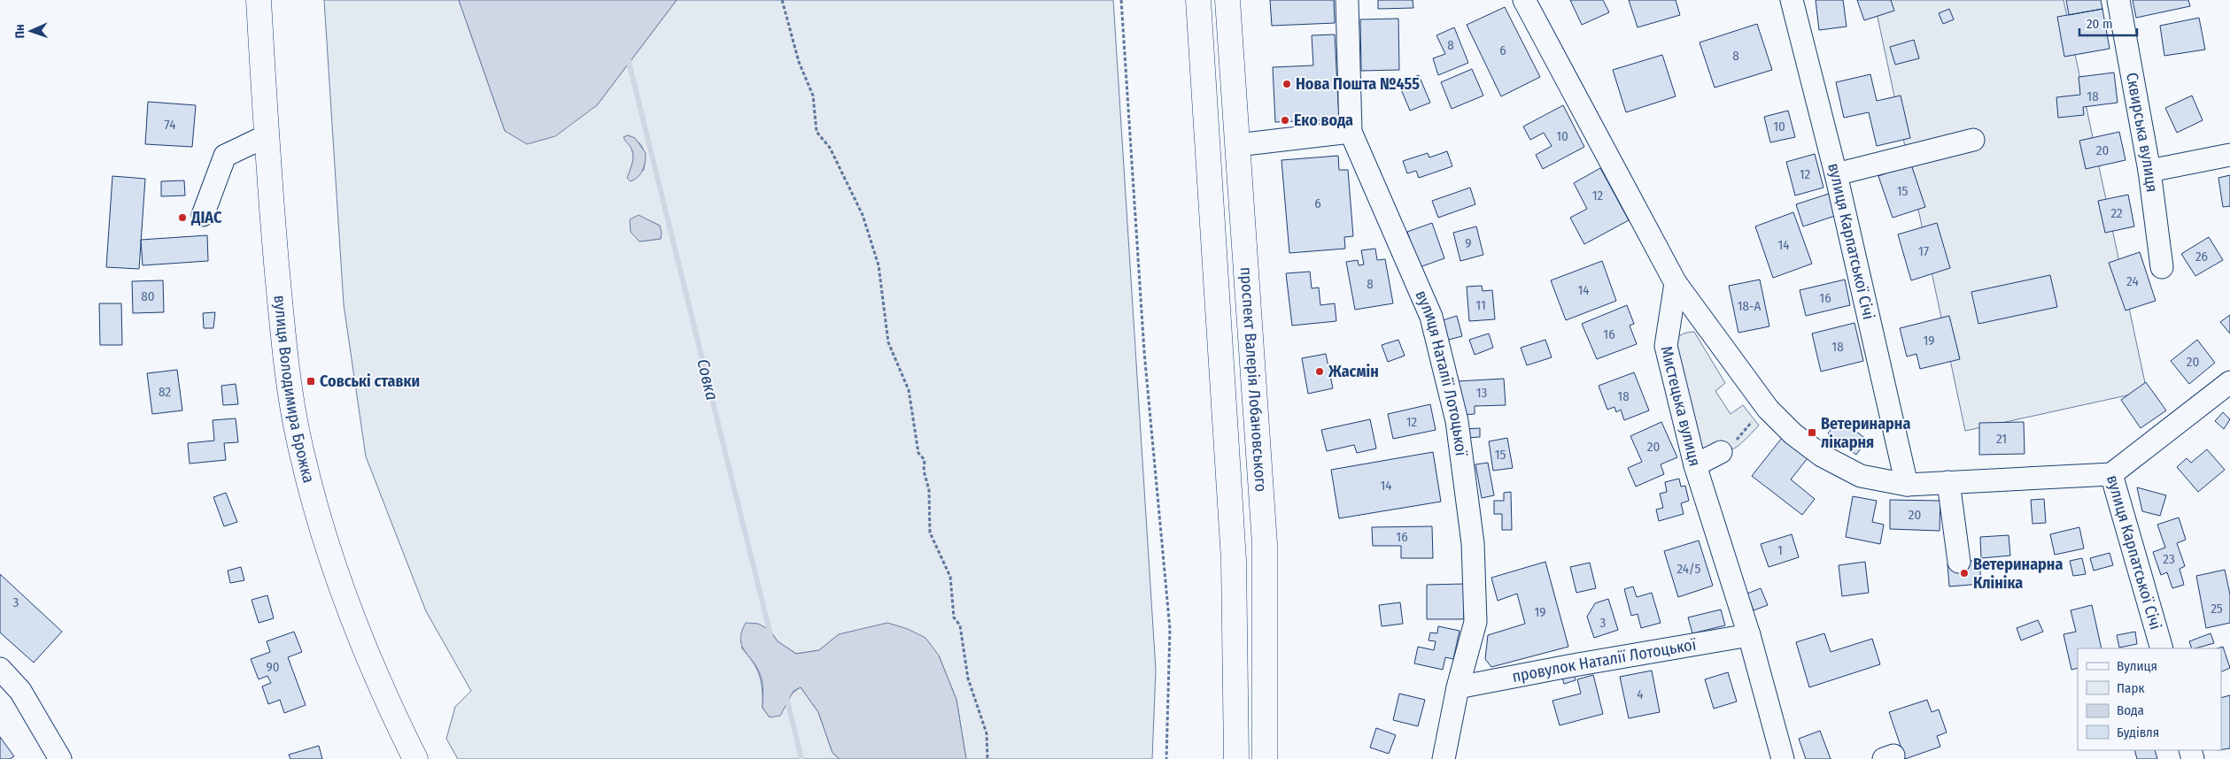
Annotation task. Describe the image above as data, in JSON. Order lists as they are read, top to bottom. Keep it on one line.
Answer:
{"streets":{"main road":["проспект Валерія Лобановського","вулиця Володимира Брожка"],"street":["Сквирська вулиця","вулиця Карпатської Січі","вулиця Наталії Лотоцької","Мистецька вулиця","провулок Наталії Лотоцької"]},"crossings":[["вулиця Карпатської Січі","Мистецька вулиця"],["вулиця Наталії Лотоцької","провулок Наталії Лотоцької"],["Мистецька вулиця","провулок Наталії Лотоцької"]],"water":["Совка"],"places":{"other":["Нова Пошта №455","Еко вода","ДІАС","Жасмін","Ветеринарна Клініка"],"transit":["Совські ставки","Ветеринарна лікарня"]},"house_numbers":["8","6","8","18","74","10","10","20","12","15","12","6","22","9","14","17","26","24","8","14","80","16","11","18-А","16","19","18","20","82","13","18","12","21","20","15","14","20","16","1","23","24/5","3","25","19","3","90","4"],"legend":["Вулиця","Парк","Вода","Будівля"],"scale_bar":"20 m","north":"left"}
